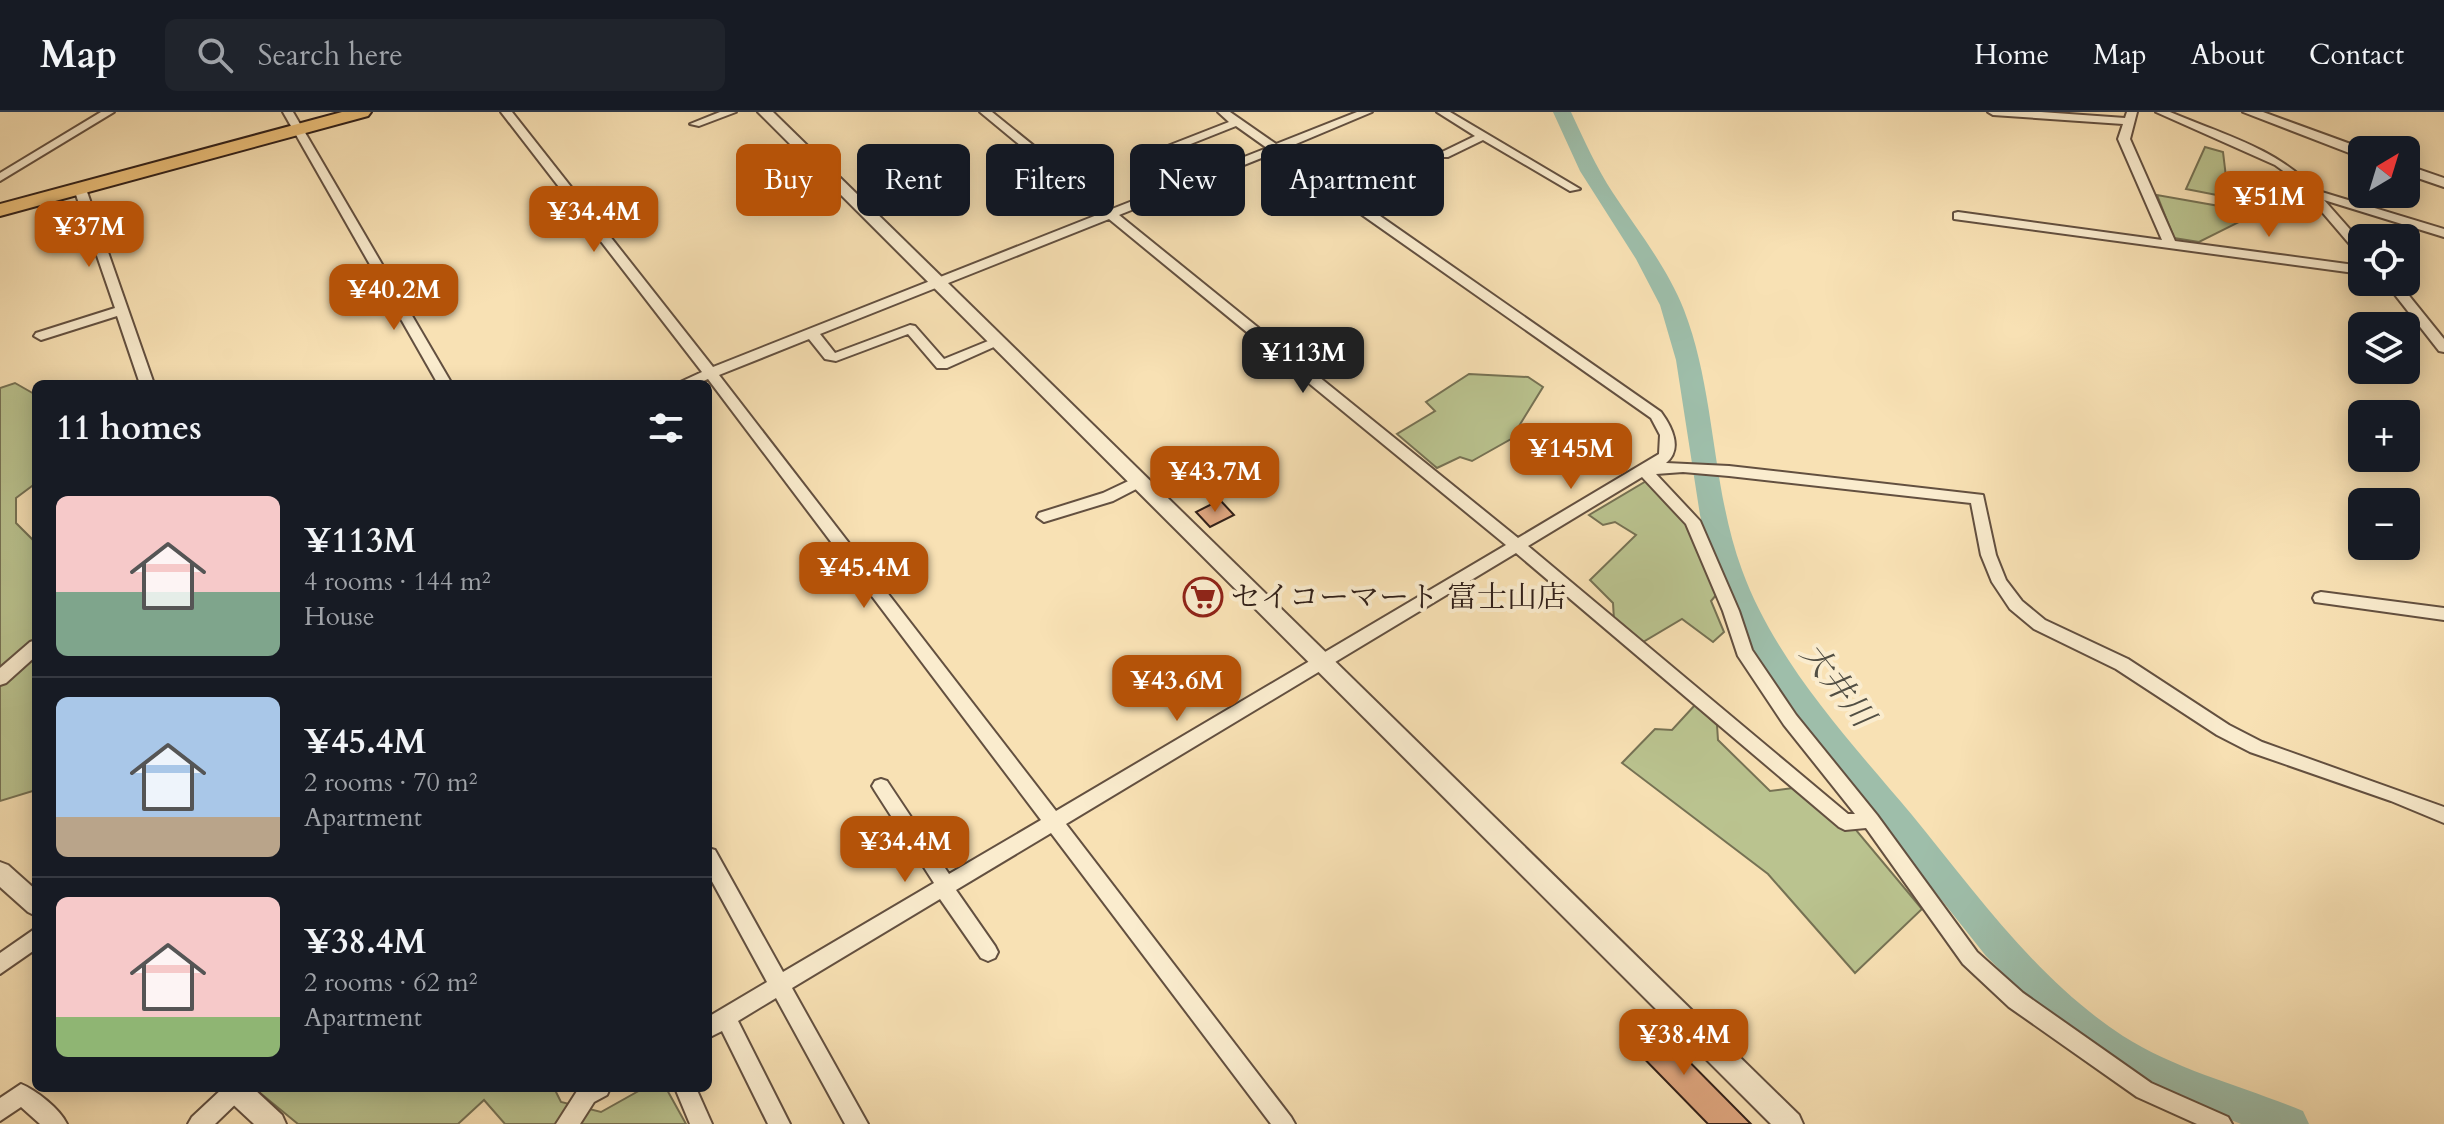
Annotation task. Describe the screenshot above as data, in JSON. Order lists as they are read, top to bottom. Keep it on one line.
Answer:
{"water":["大井川"],"places":{"supermarket":["セイコーマート 富士山店"]},"north":"top right","page":{"header":"Map","search":"Search here","nav":["Home","Map","About","Contact"],"map_buttons":["+","−"],"chip":["Buy","Rent","Filters","New","Apartment"],"price":["¥51M","¥34.4M","¥37M","¥40.2M","¥113M","¥145M","¥43.7M","¥45.4M","¥43.6M","¥34.4M","¥38.4M"],"heading":"11 homes","list":[{"name":"¥113M","note":"4 rooms · 144 m² · House"},{"name":"¥45.4M","note":"2 rooms · 70 m² · Apartment"},{"name":"¥38.4M","note":"2 rooms · 62 m² · Apartment"}]}}
